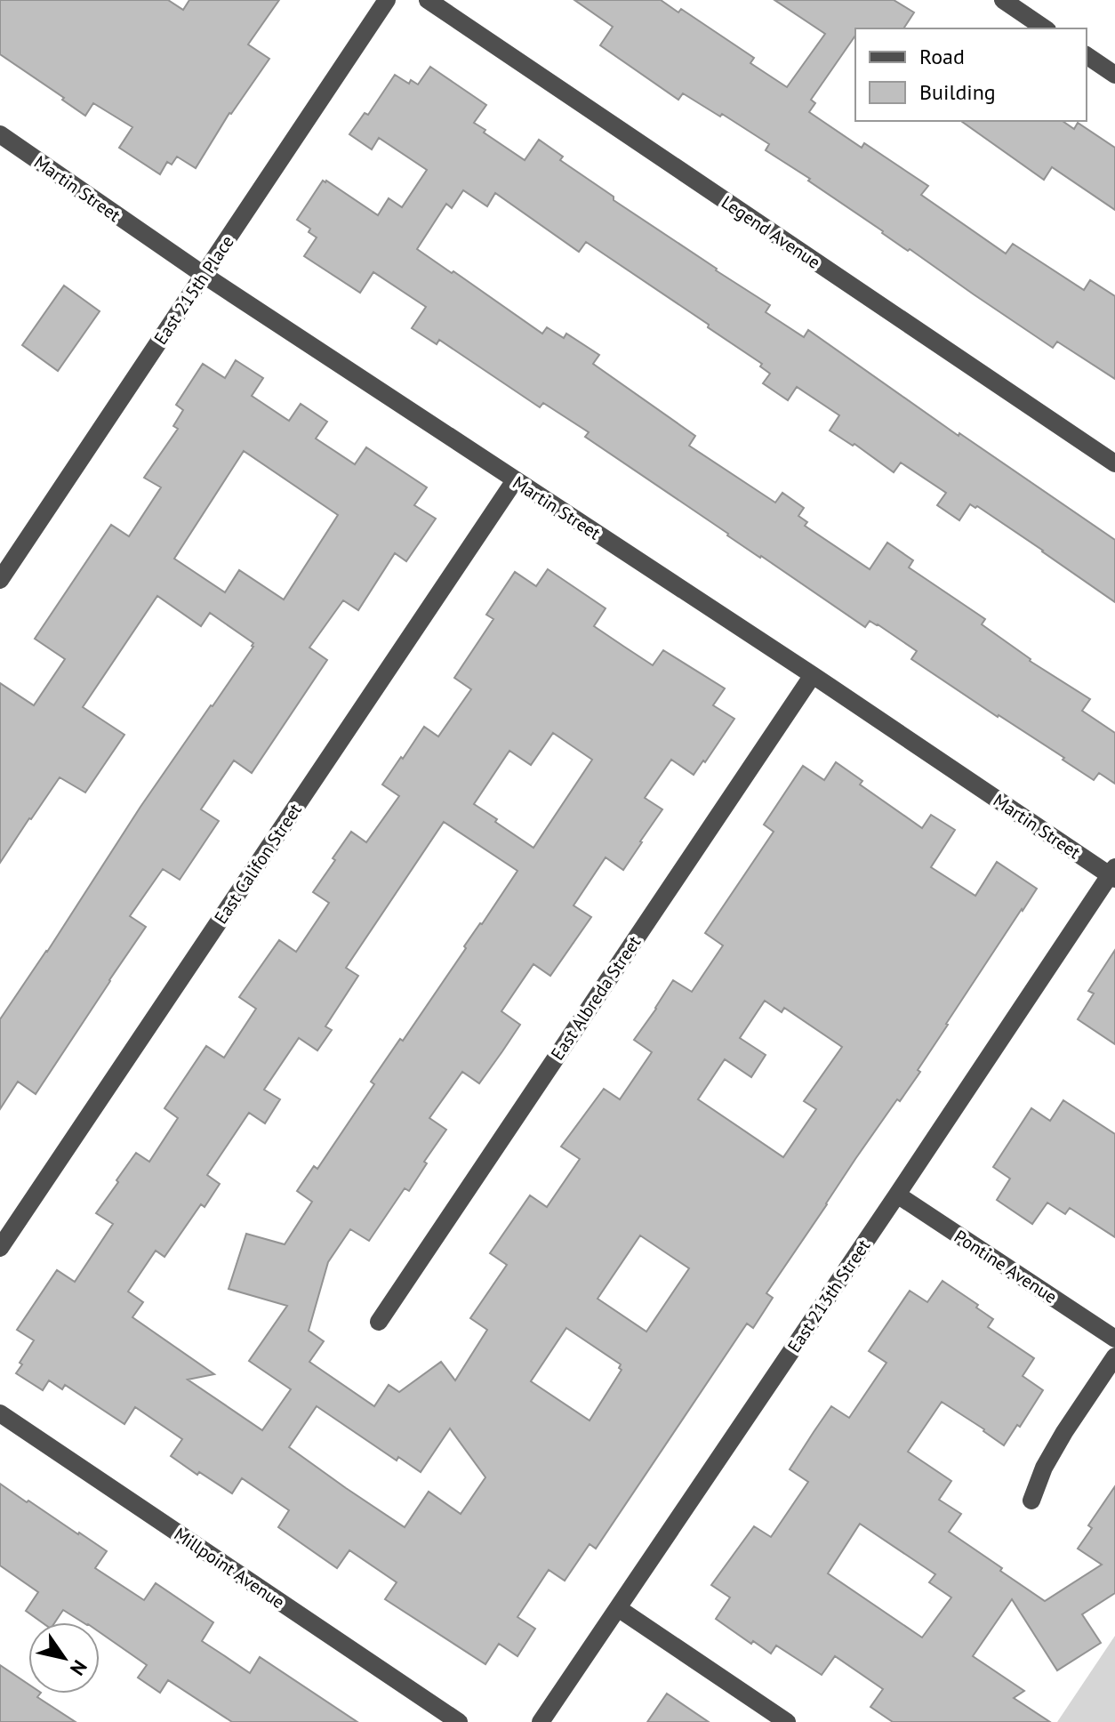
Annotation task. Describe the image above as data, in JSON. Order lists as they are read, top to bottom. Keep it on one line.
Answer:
{"streets":{"street":["Martin Street","Legend Avenue","East 215th Place","East Califon Street","East Albreda Street","Pontine Avenue","East 213th Street","Millpoint Avenue"]},"crossings":[["Martin Street","East 215th Place"],["Martin Street","East Califon Street"],["Martin Street","East Albreda Street"],["Martin Street","East 213th Street"],["Pontine Avenue","East 213th Street"]],"legend":["Road","Building"],"north":"bottom right"}
